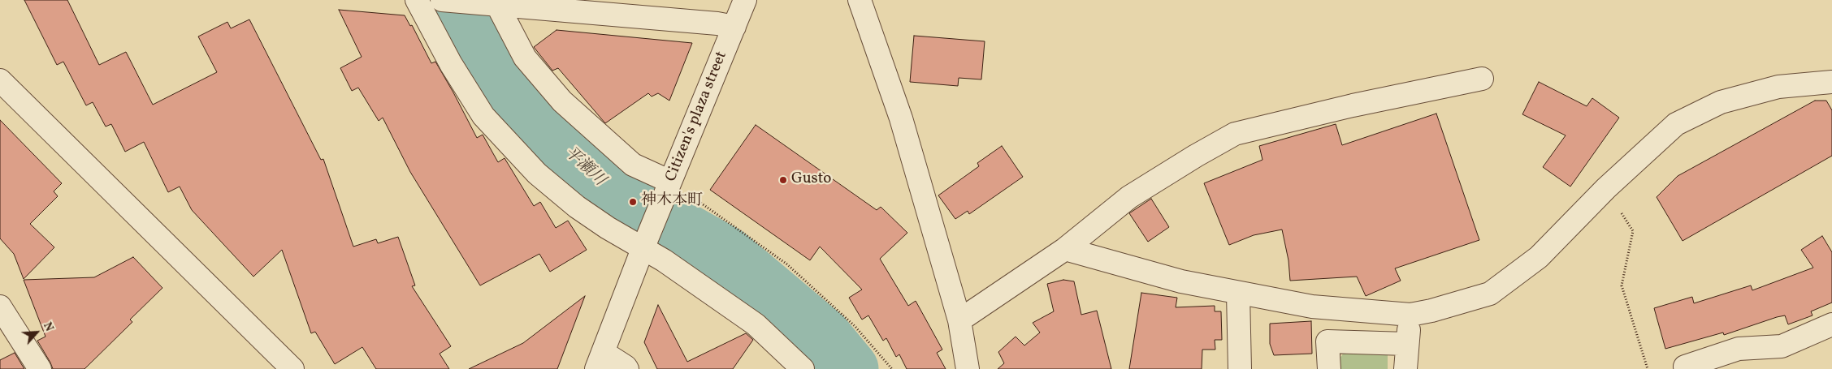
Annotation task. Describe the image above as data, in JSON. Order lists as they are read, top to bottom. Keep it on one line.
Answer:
{"streets":{"street":["Citizen's plaza street"]},"water":["平瀬川"],"places":["Gusto","神木本町"],"north":"top right"}
